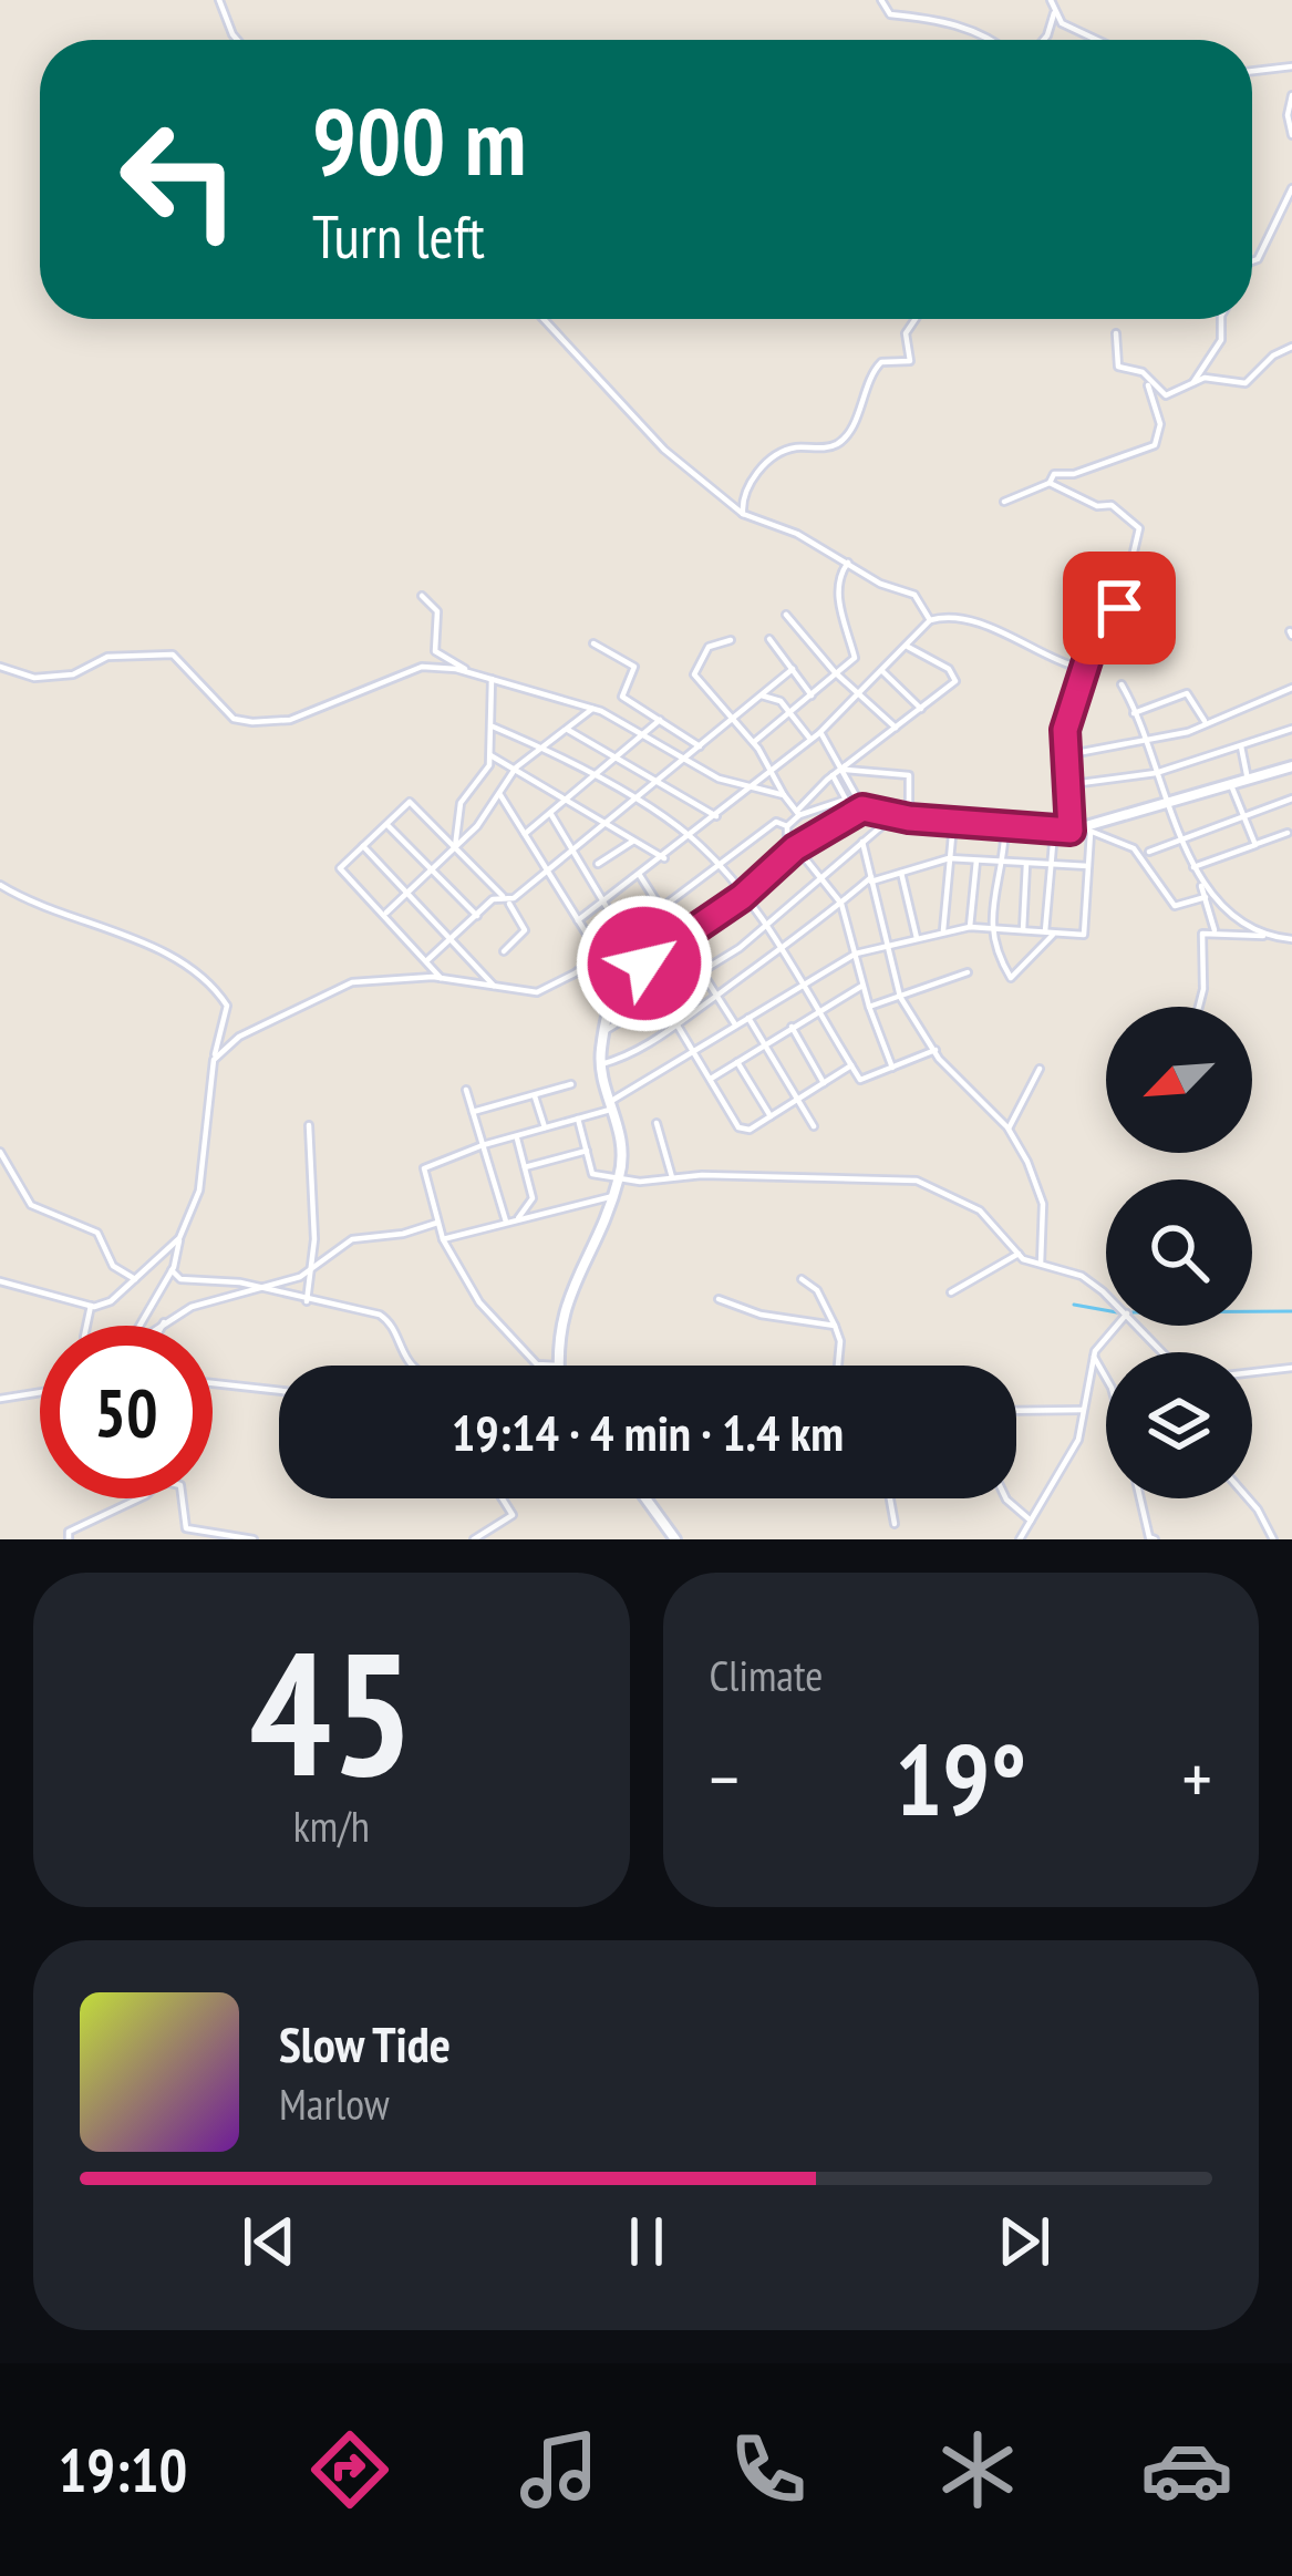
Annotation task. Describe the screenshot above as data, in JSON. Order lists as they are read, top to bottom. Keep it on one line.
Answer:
{"north":"bottom left","page":{"turn":["900 m","Turn left"],"limit":"50","trip":"19:14 · 4 min · 1.4 km","tile":[["45","km/h"],"Climate"],"heat":["−","19°","+"],"song":["Slow Tide","Marlow"],"tabs":"19:10"}}
